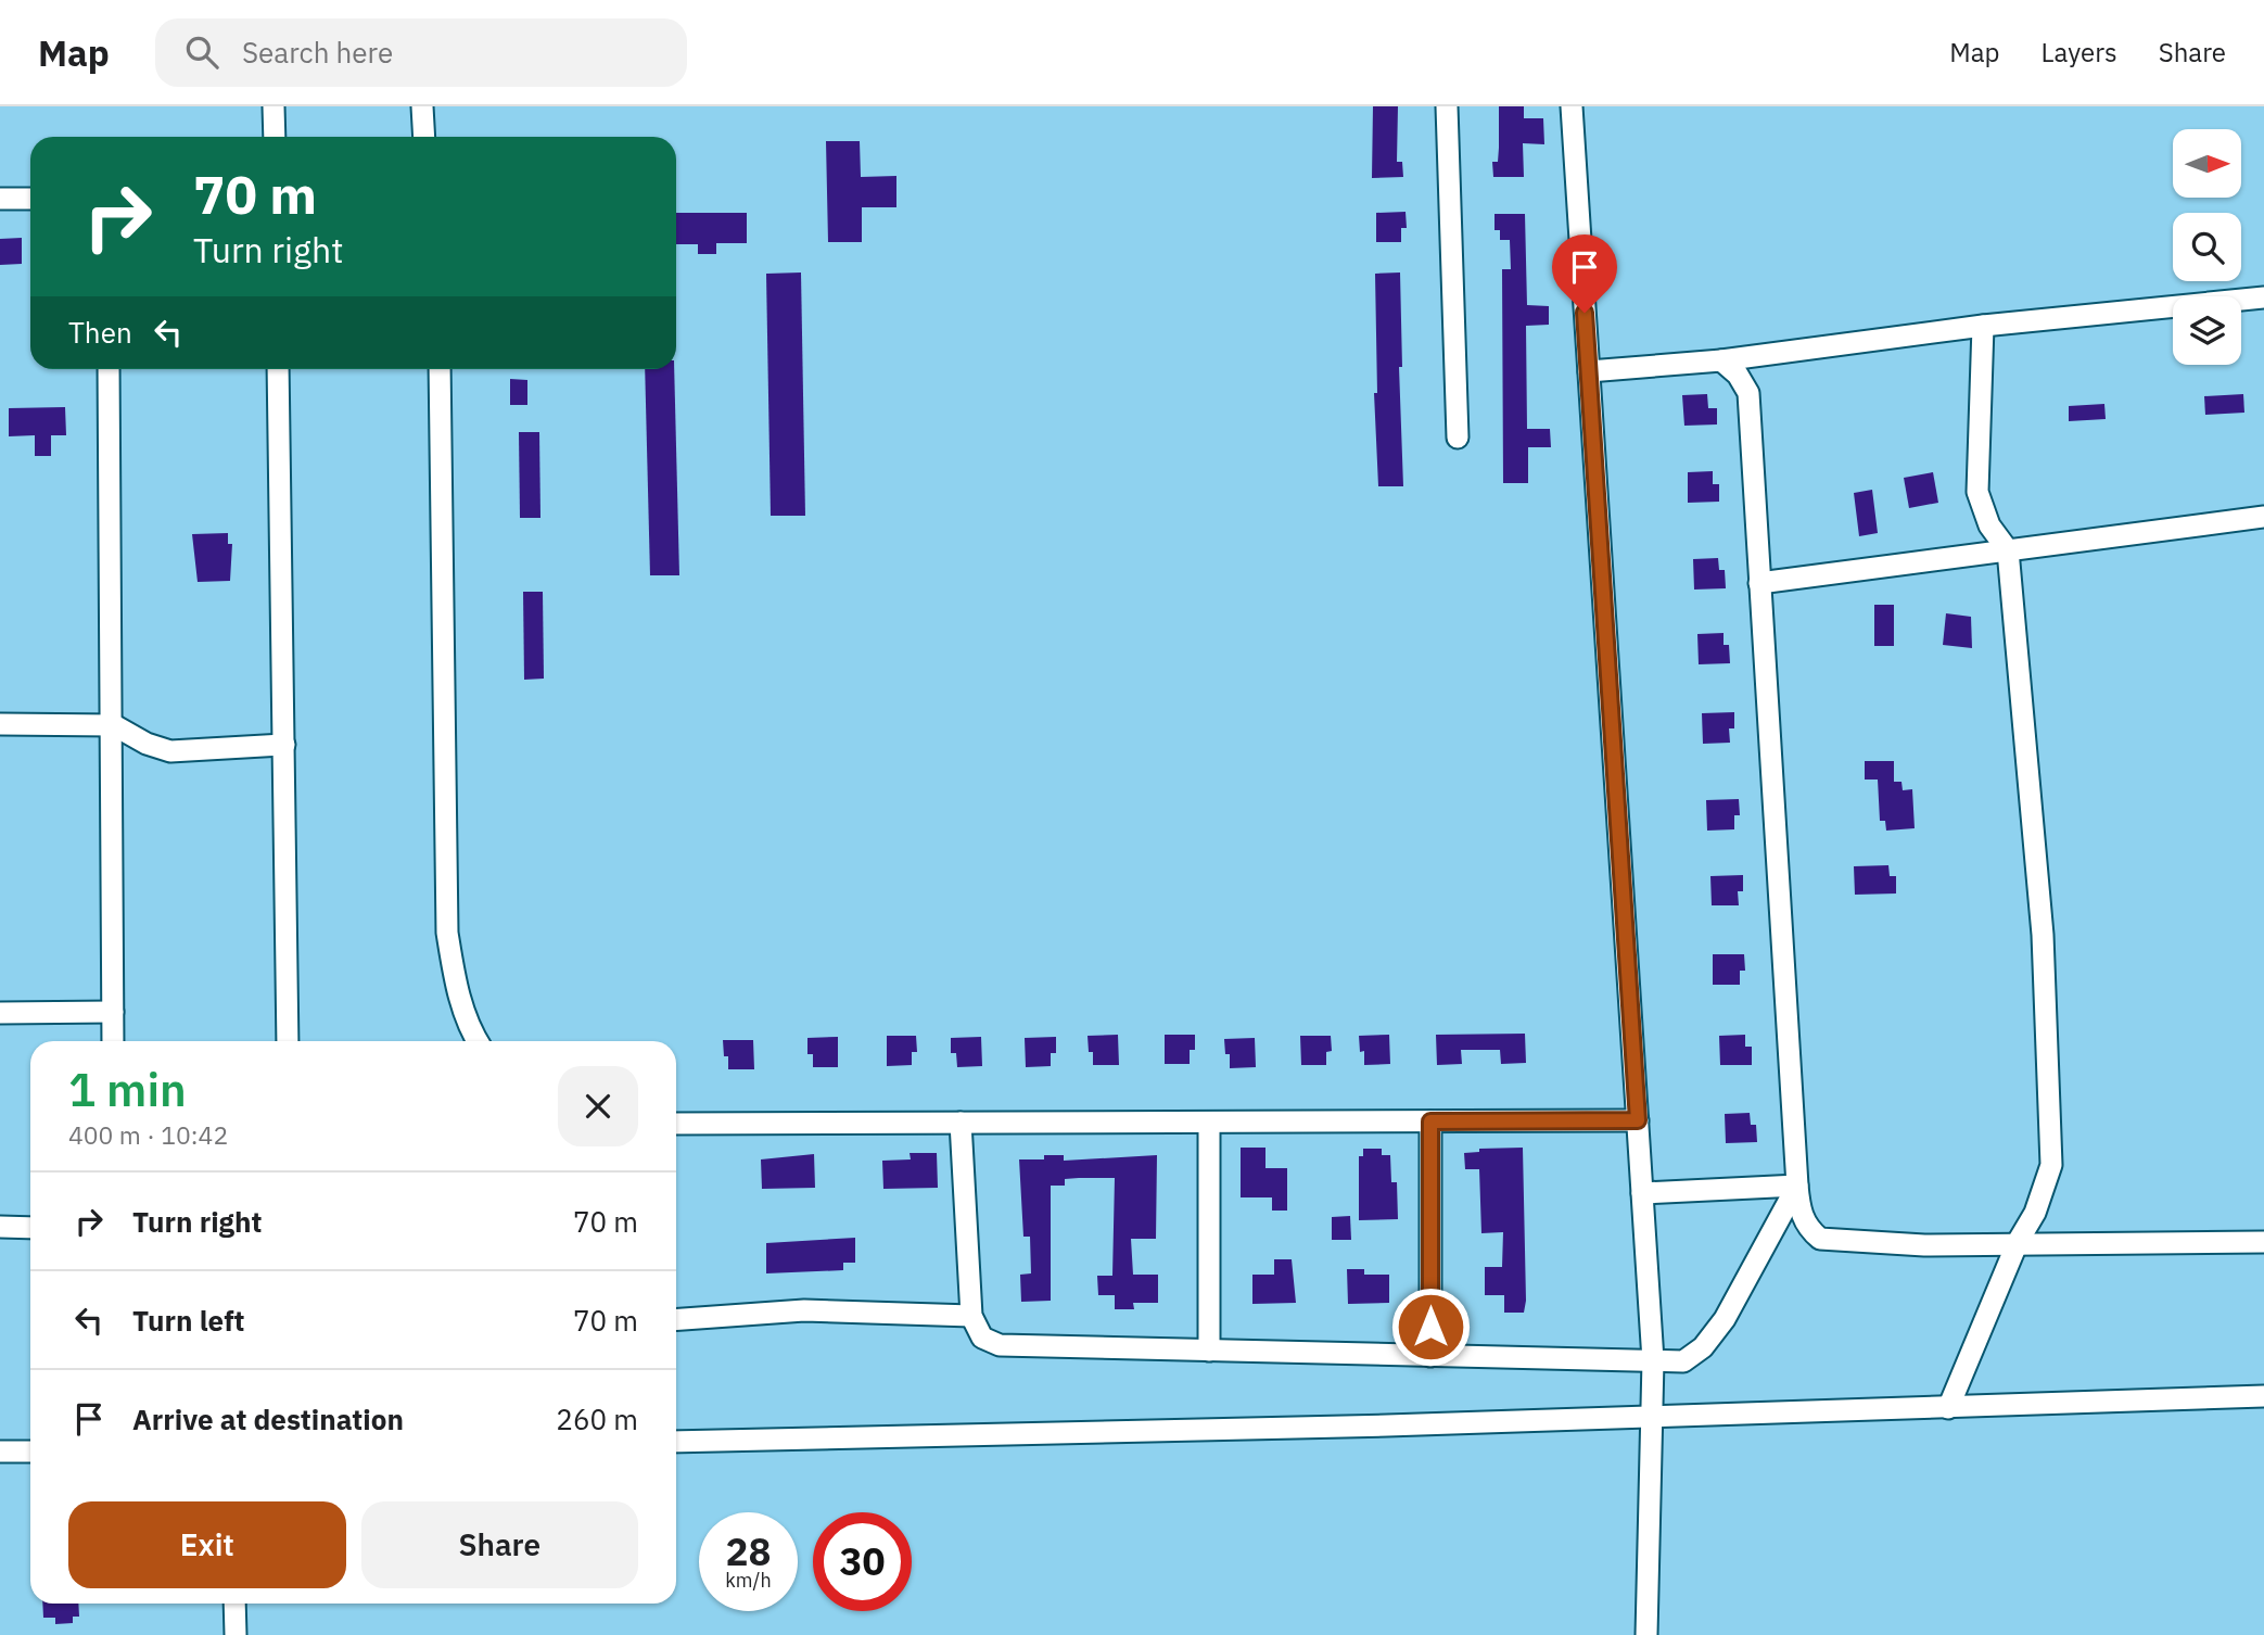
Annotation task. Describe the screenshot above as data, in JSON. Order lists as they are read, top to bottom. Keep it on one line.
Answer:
{"north":"right","page":{"header":"Map","search":"Search here","nav":["Map","Layers","Share"],"turn":["70 m","Turn right"],"then":"Then","heading":["1 min","400 m · 10:42"],"list":[{"name":"Turn right","value":"70 m"},{"name":"Turn left","value":"70 m"},{"name":"Arrive at destination","value":"260 m"}],"buttons":["Exit","Share"],"speed":"28 km/h","limit":"30"}}
